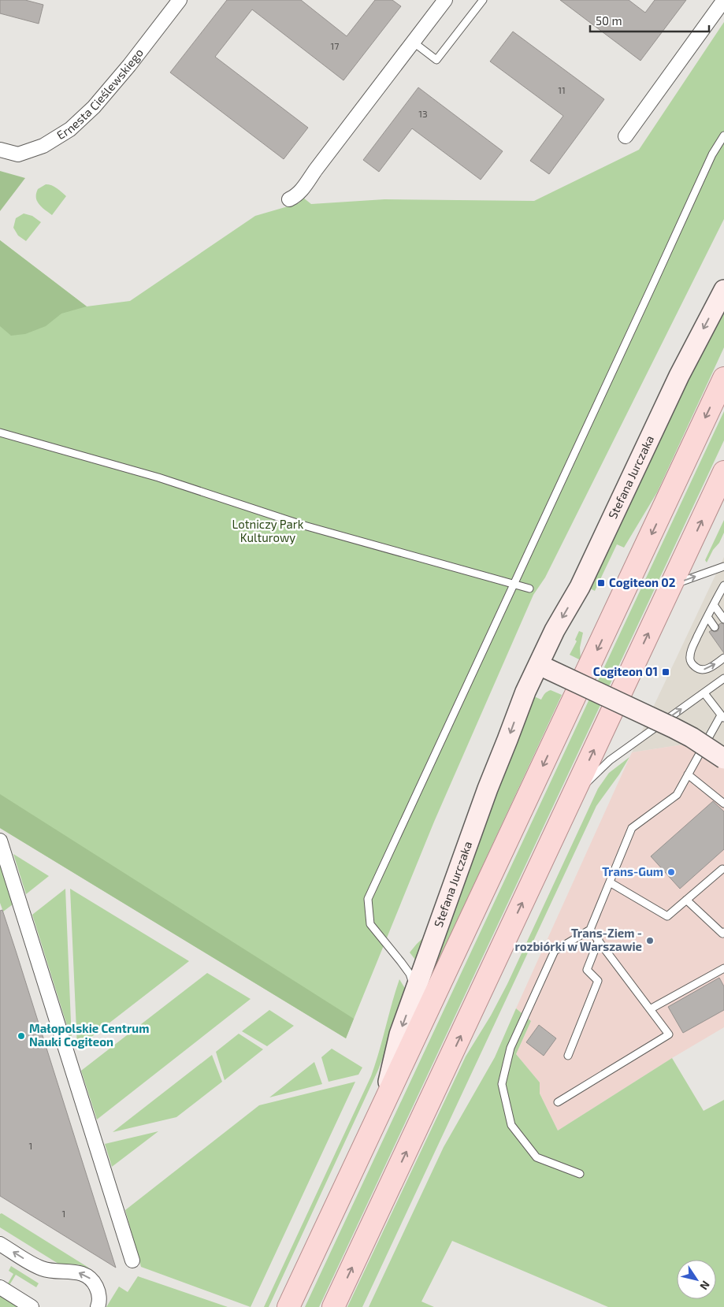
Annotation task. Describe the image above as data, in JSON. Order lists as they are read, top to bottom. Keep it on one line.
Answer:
{"streets":{"street":["Ernesta Cieślewskiego","Stefana Jurczaka"]},"one_way":["Stefana Jurczaka"],"parks":["Lotniczy Park Kulturowy"],"places":{"transit":["Cogiteon 02","Cogiteon 01"],"other":["Trans-Gum","Trans-Ziem - rozbiórki w Warszawie","Małopolskie Centrum Nauki Cogiteon"]},"house_numbers":["17","11","13","1","1"],"scale_bar":"50 m","north":"bottom right"}
